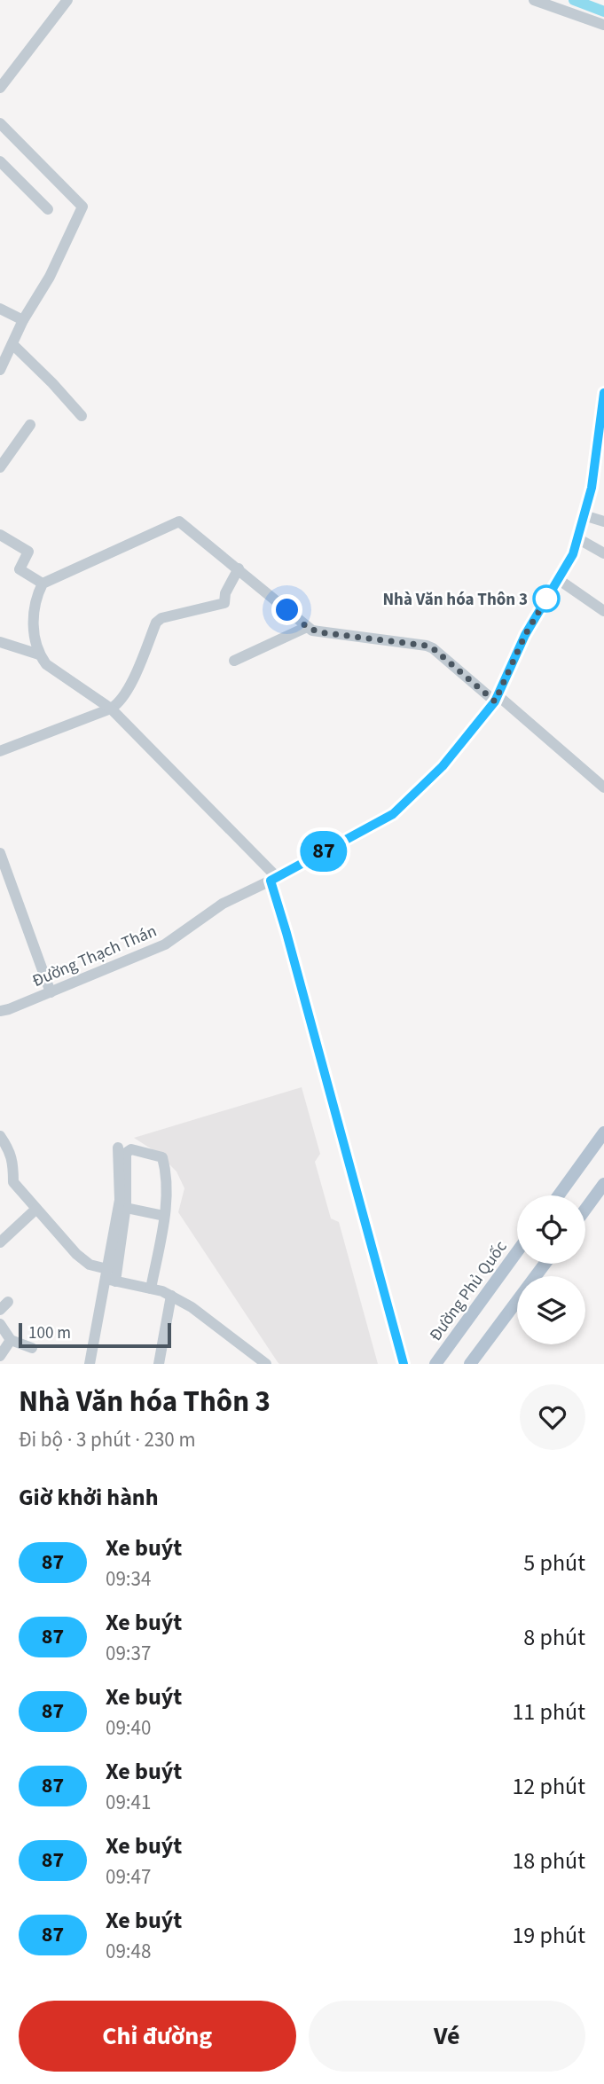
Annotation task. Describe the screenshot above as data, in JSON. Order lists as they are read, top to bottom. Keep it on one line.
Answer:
{"streets":{"main road":["Đường Phủ Quốc"],"street":["Đường Thạch Thán"]},"places":["Nhà Văn hóa Thôn 3"],"lines":["bus line 87"],"scale_bar":"100 m","page":{"on_map":"87","scale":"100 m","heading":[["Nhà Văn hóa Thôn 3","Đi bộ · 3 phút · 230 m"],"Giờ khởi hành"],"list":[{"mark":"87","name":"Xe buýt","note":"09:34","value":"5 phút"},{"mark":"87","name":"Xe buýt","note":"09:37","value":"8 phút"},{"mark":"87","name":"Xe buýt","note":"09:40","value":"11 phút"},{"mark":"87","name":"Xe buýt","note":"09:41","value":"12 phút"},{"mark":"87","name":"Xe buýt","note":"09:47","value":"18 phút"},{"mark":"87","name":"Xe buýt","note":"09:48","value":"19 phút"}],"buttons":["Chỉ đường","Vé"]}}
